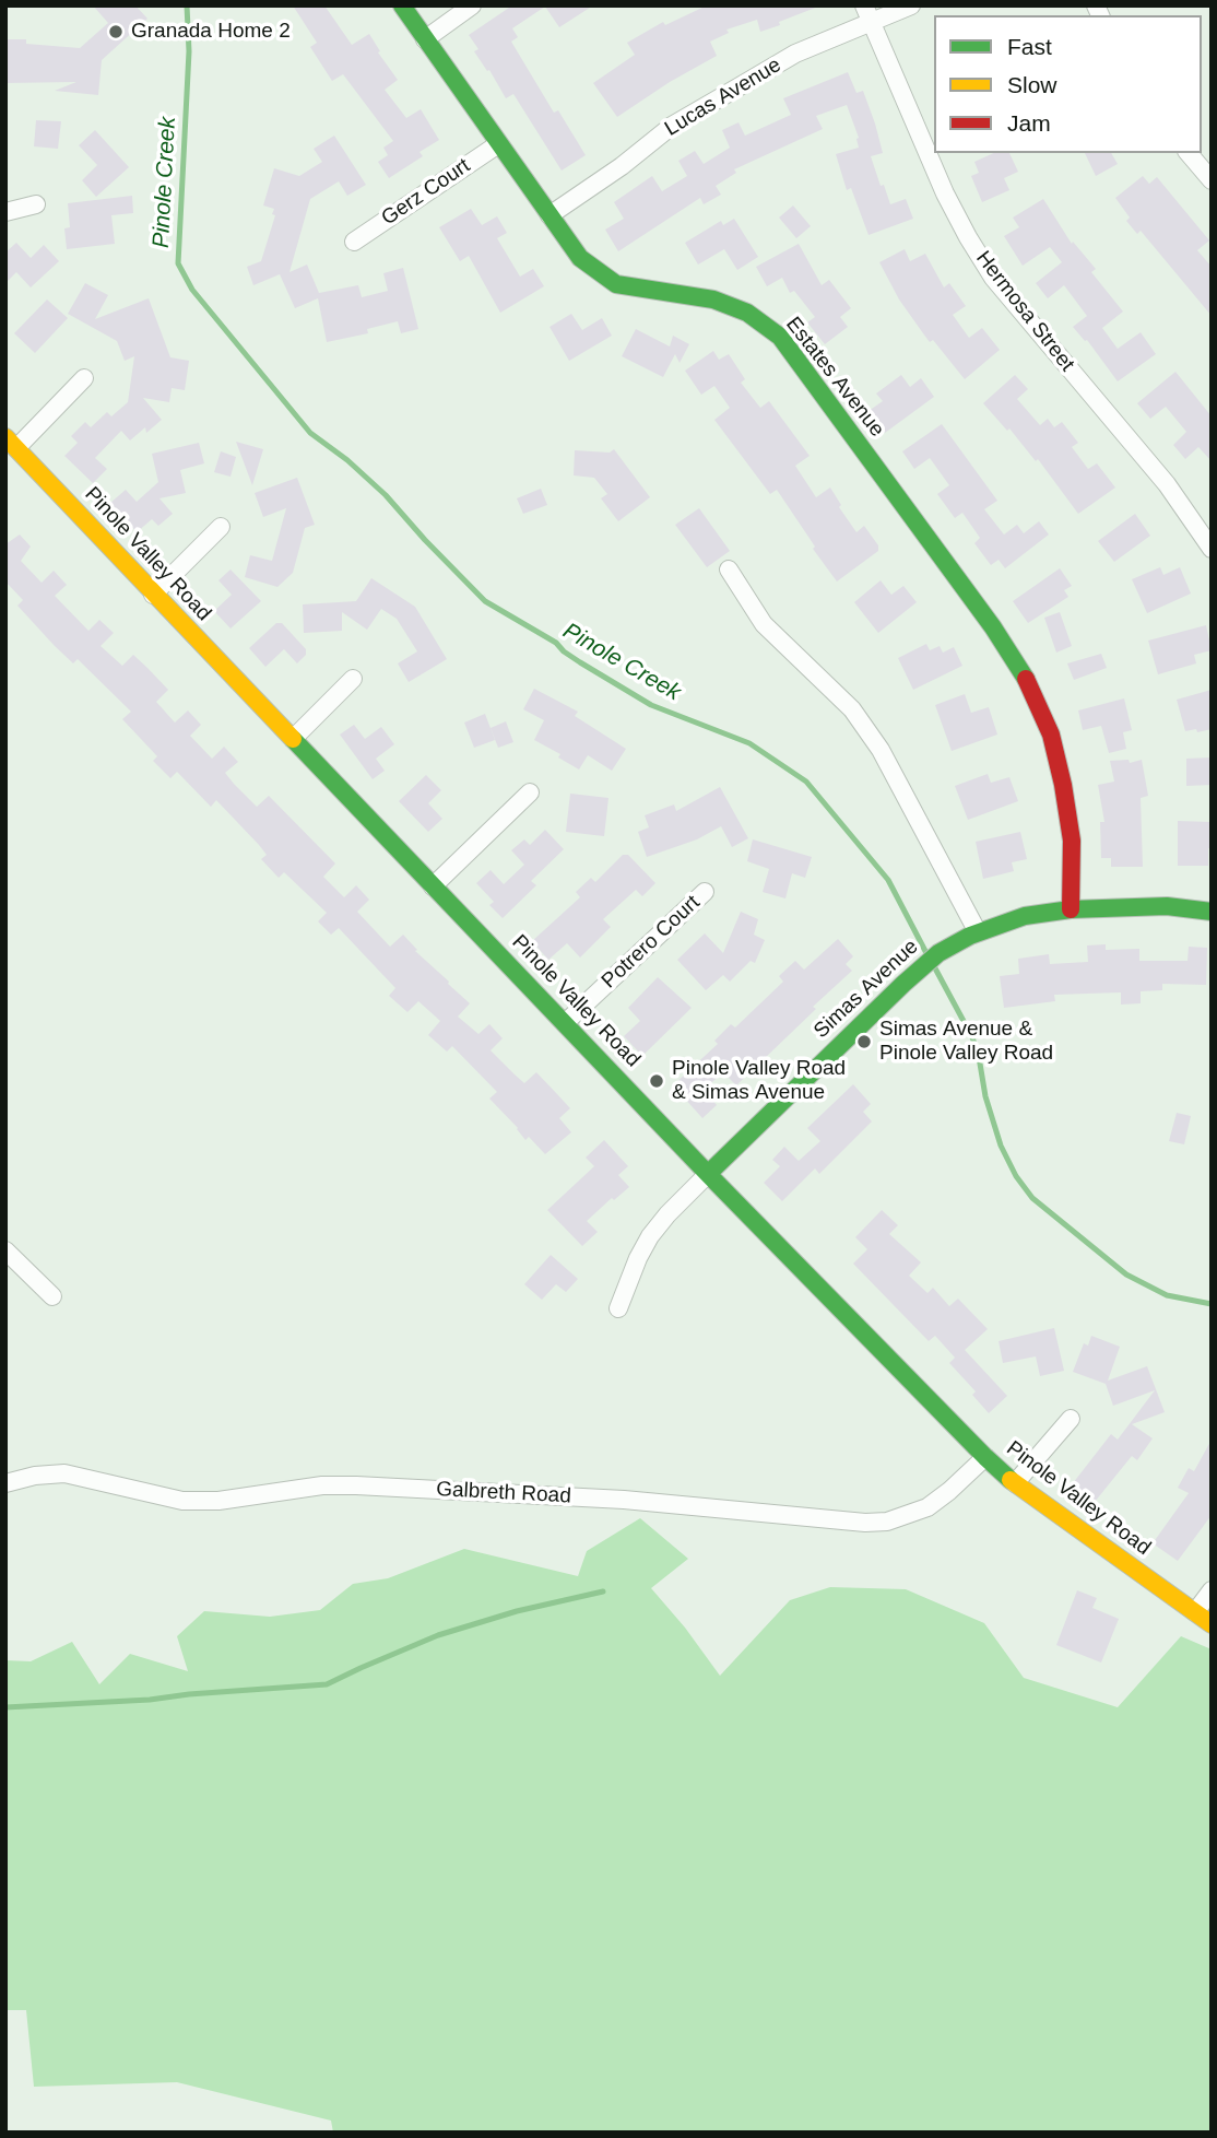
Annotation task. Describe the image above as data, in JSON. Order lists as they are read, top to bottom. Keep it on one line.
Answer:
{"streets":{"street":["Lucas Avenue","Gerz Court","Hermosa Street","Estates Avenue","Pinole Valley Road","Potrero Court","Simas Avenue","Galbreth Road"]},"crossings":[["Lucas Avenue","Hermosa Street"],["Lucas Avenue","Estates Avenue"],["Gerz Court","Estates Avenue"],["Estates Avenue","Simas Avenue"],["Pinole Valley Road","Potrero Court"],["Pinole Valley Road","Simas Avenue"],["Pinole Valley Road","Galbreth Road"]],"water":["Pinole Creek"],"places":["Granada Home 2","Simas Avenue & Pinole Valley Road","Pinole Valley Road & Simas Avenue"],"legend":["Fast","Slow","Jam"]}
